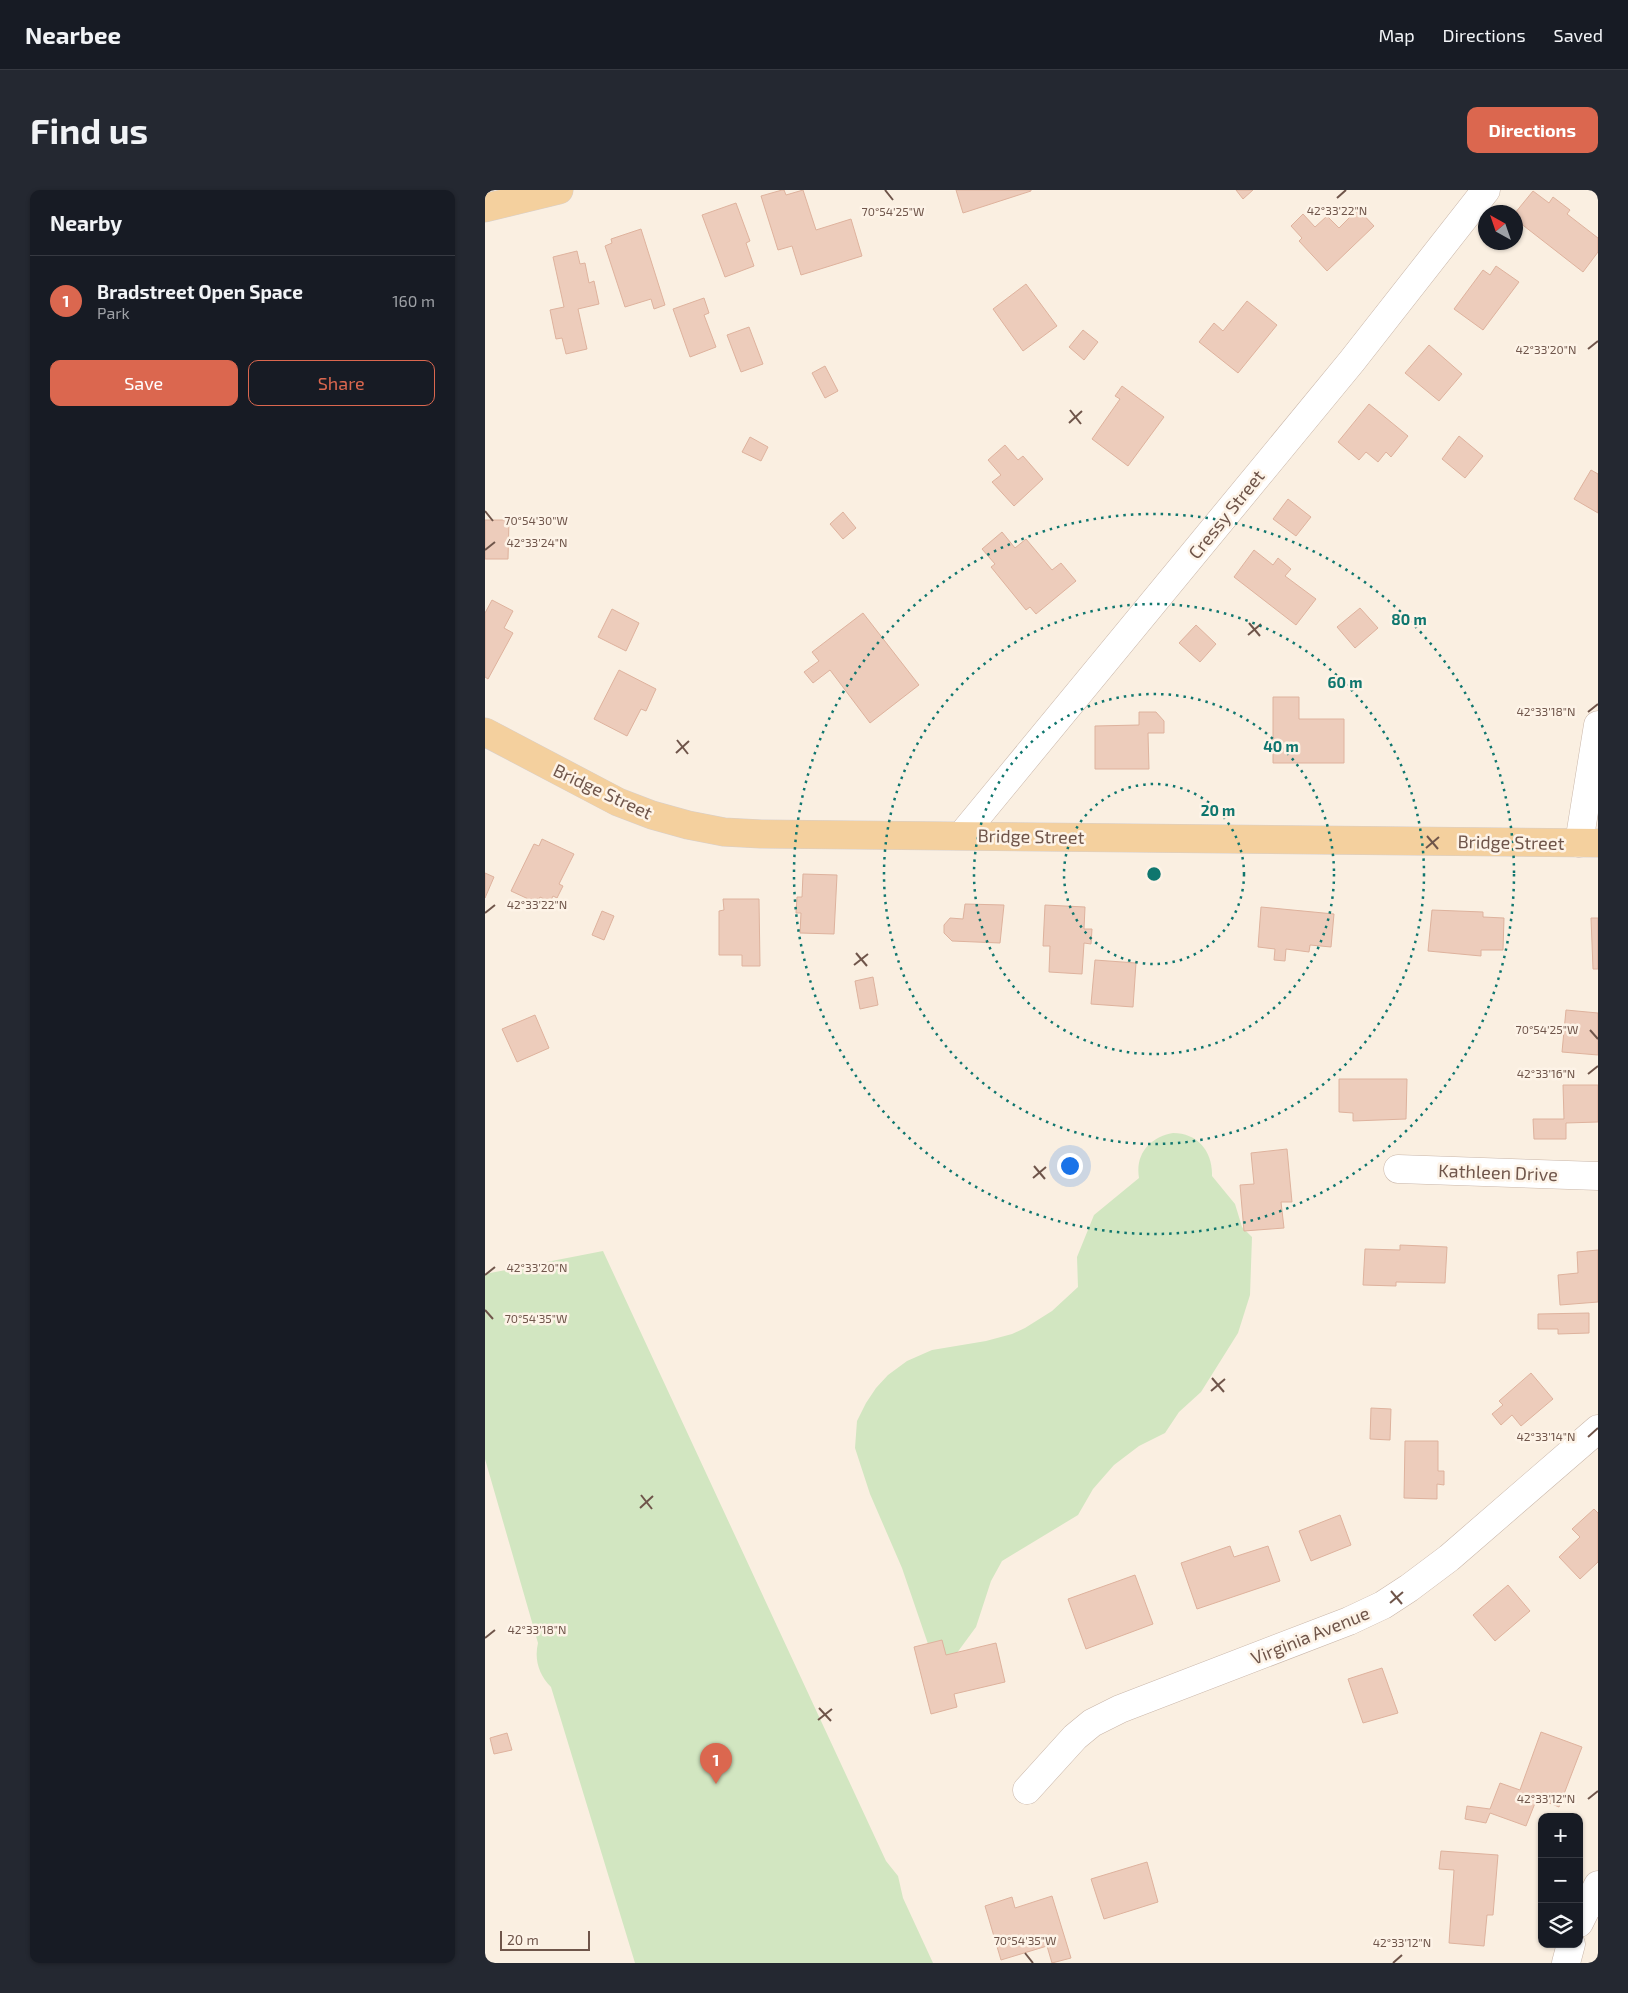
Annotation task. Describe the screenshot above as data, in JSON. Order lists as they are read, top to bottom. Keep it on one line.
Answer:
{"streets":{"main road":["Bridge Street"],"street":["Cressy Street","Kathleen Drive","Virginia Avenue"]},"crossings":[["Cressy Street","Bridge Street"]],"scale_bar":"20 m","north":"top left","page":{"header":"Nearbee","nav":["Map","Directions","Saved"],"buttons":["Directions",["Save","Share"]],"title":"Find us","heading":"Nearby","list":[{"mark":"1","name":"Bradstreet Open Space","note":"Park","value":"160 m"}],"pins":"1","map_buttons":["+","−"],"scale":"20 m"},"coordinates":["42°33'22\"N","70°54'25\"W","42°33'20\"N","70°54'30\"W","42°33'24\"N","42°33'18\"N","42°33'16\"N","70°54'35\"W","42°33'14\"N","42°33'12\"N"],"rings":["80 m","60 m","40 m","20 m"]}
